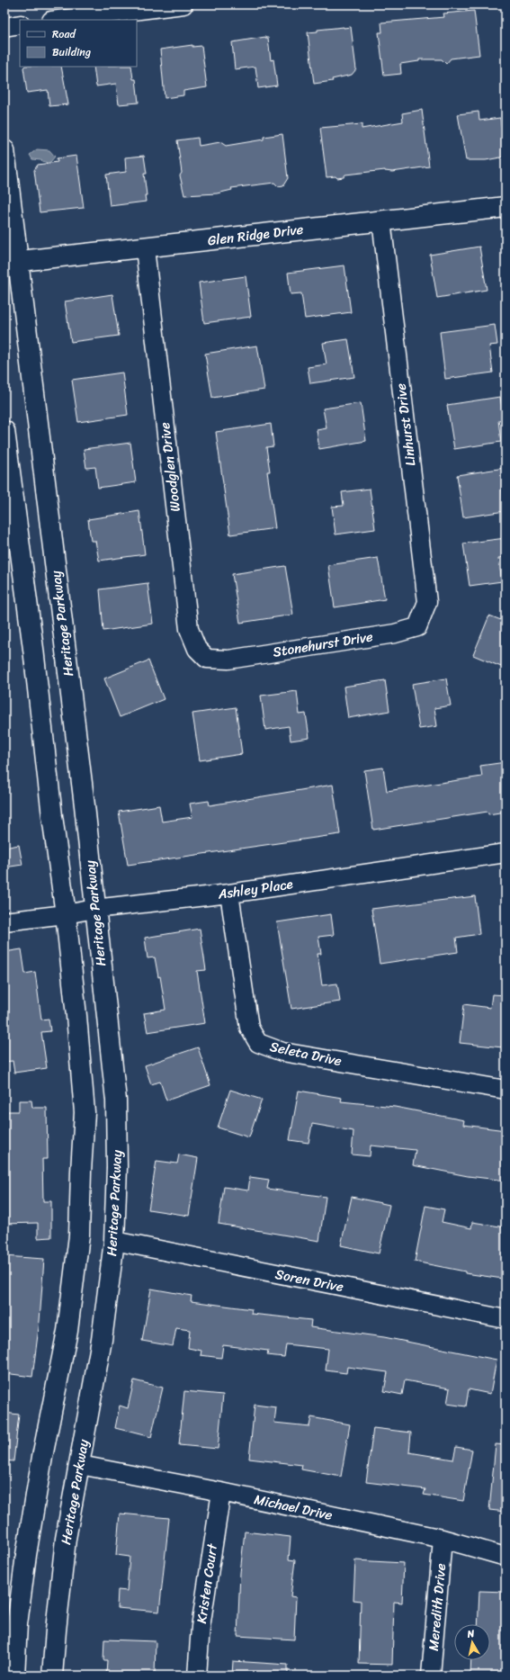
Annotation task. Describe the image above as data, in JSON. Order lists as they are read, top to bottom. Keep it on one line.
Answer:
{"streets":{"main road":["Glen Ridge Drive","Heritage Parkway"],"street":["Linhurst Drive","Woodglen Drive","Stonehurst Drive","Ashley Place","Seleta Drive","Soren Drive","Michael Drive","Kristen Court","Meredith Drive"]},"crossings":[["Glen Ridge Drive","Linhurst Drive"],["Glen Ridge Drive","Woodglen Drive"],["Glen Ridge Drive","Heritage Parkway"],["Linhurst Drive","Stonehurst Drive"],["Woodglen Drive","Stonehurst Drive"],["Heritage Parkway","Ashley Place"],["Heritage Parkway","Soren Drive"],["Heritage Parkway","Michael Drive"],["Ashley Place","Seleta Drive"],["Michael Drive","Kristen Court"],["Michael Drive","Meredith Drive"]],"legend":["Road","Building"],"north":"top"}
